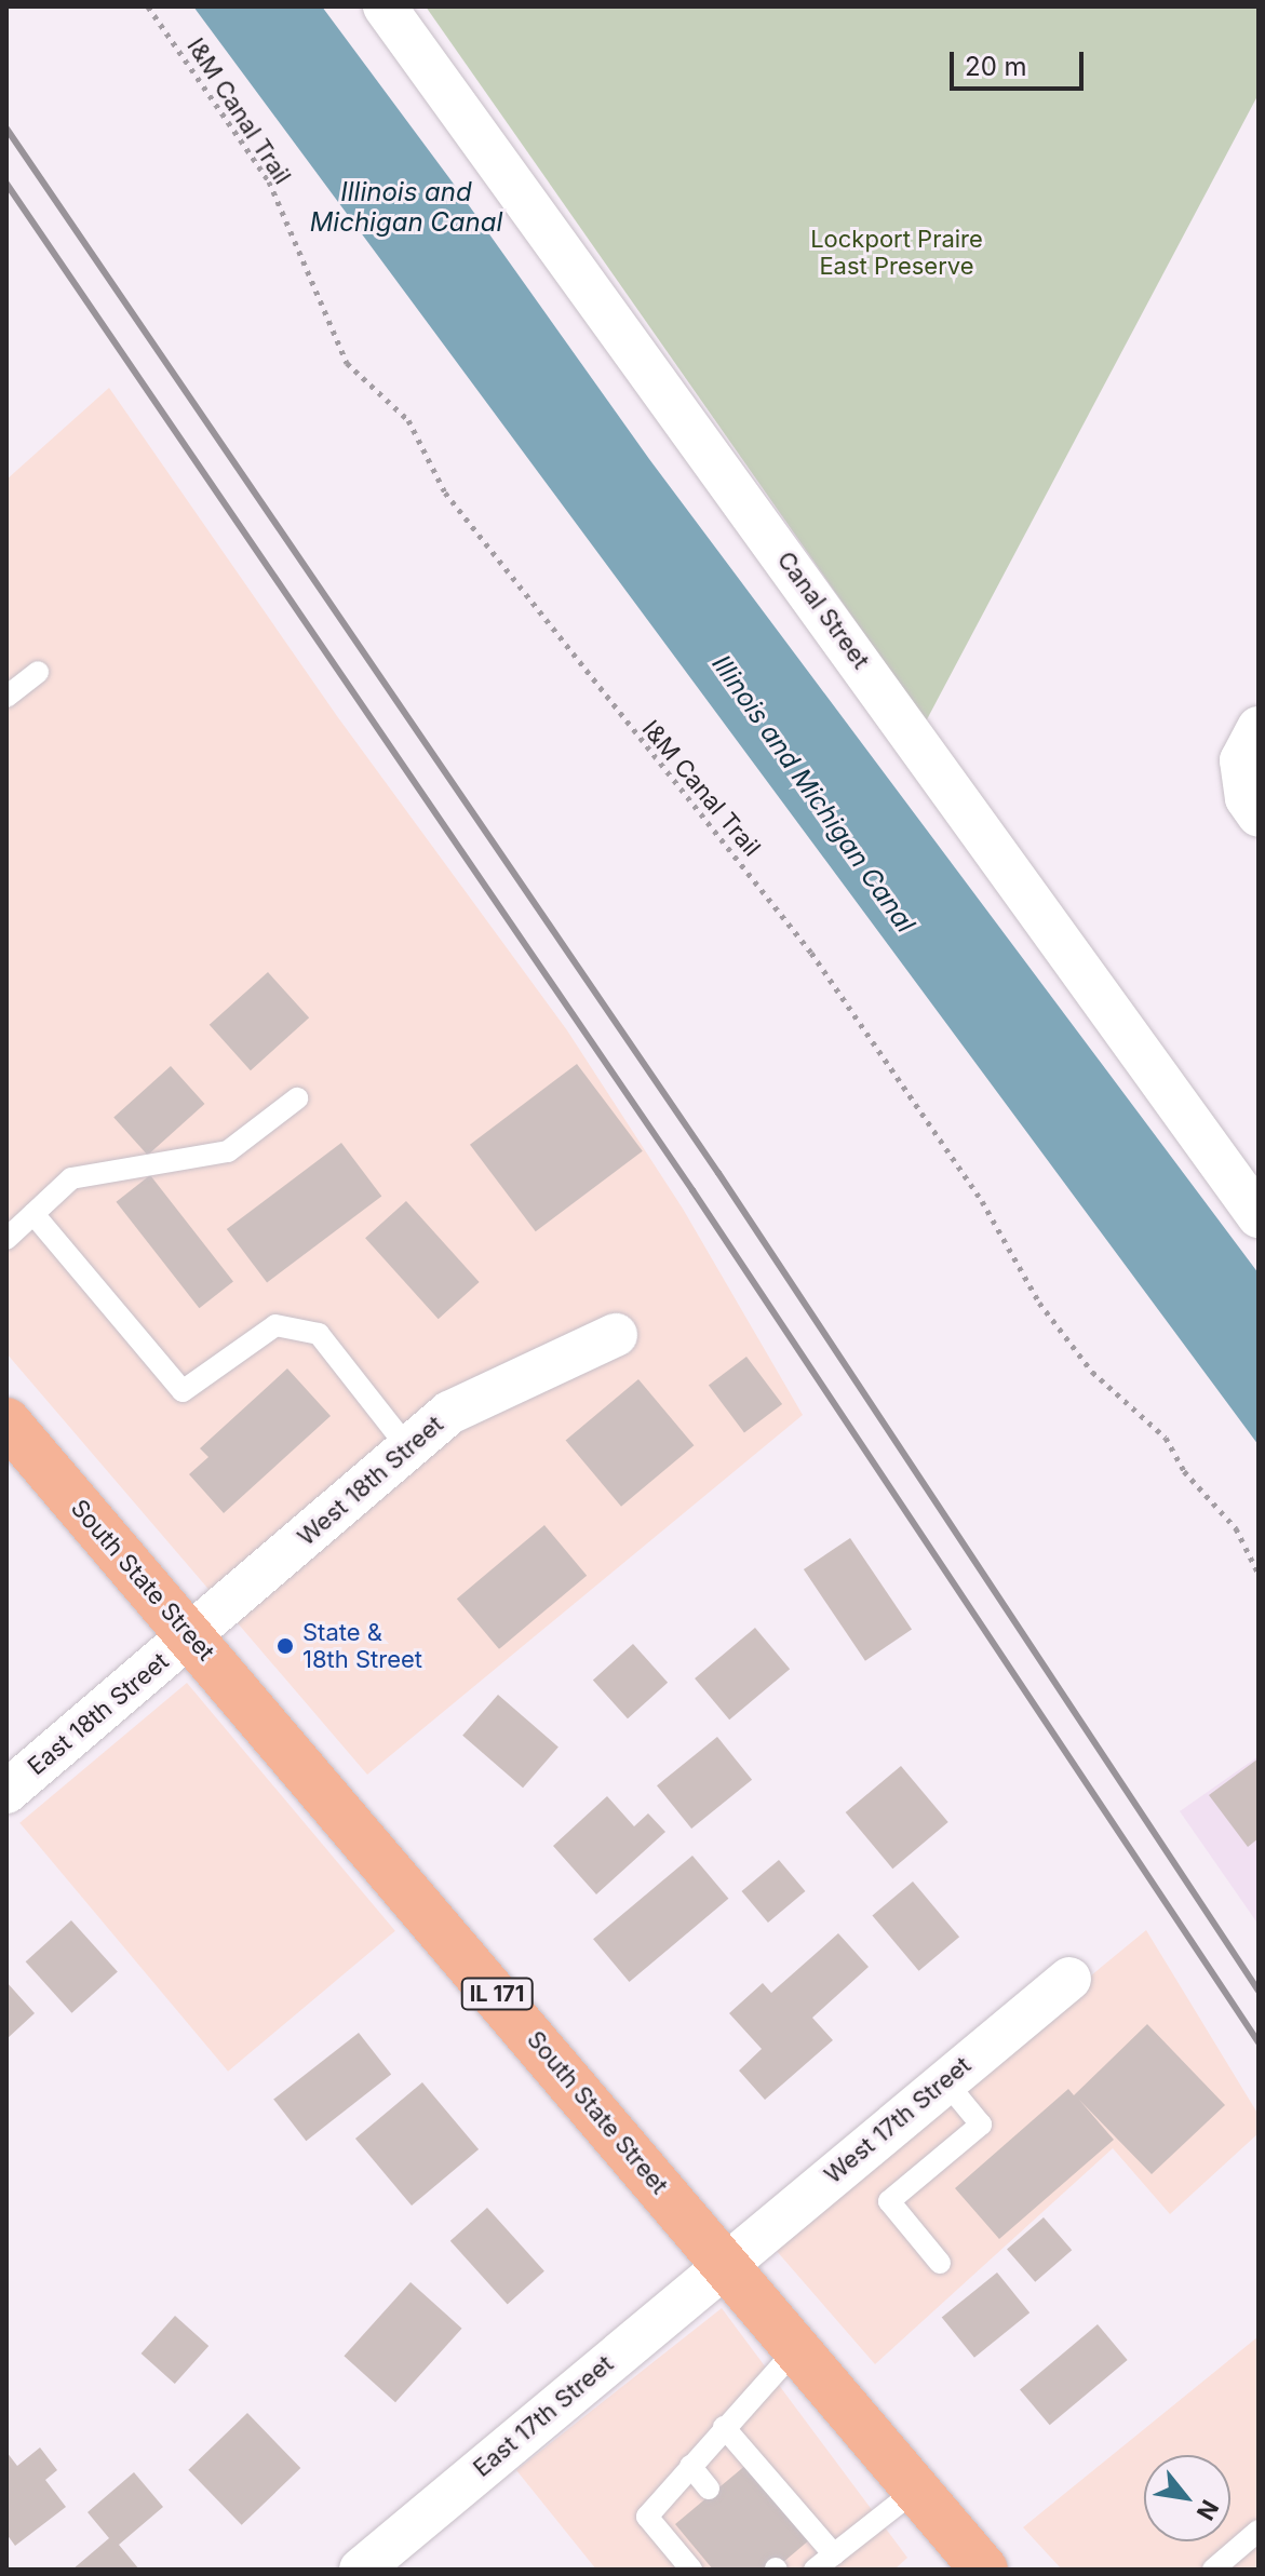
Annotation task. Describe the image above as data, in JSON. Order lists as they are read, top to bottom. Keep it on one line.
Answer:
{"streets":{"main road":["South State Street","IL 171"],"street":["Canal Street","West 18th Street","East 18th Street","West 17th Street","East 17th Street"],"path":["I&M Canal Trail"]},"crossings":[["West 18th Street","South State Street"],["West 18th Street","East 18th Street"],["South State Street","East 18th Street"],["South State Street","West 17th Street"],["South State Street","East 17th Street"],["West 17th Street","East 17th Street"]],"water":["Illinois and Michigan Canal"],"parks":["Lockport Praire East Preserve"],"places":["State & 18th Street"],"scale_bar":"20 m","north":"bottom right"}
